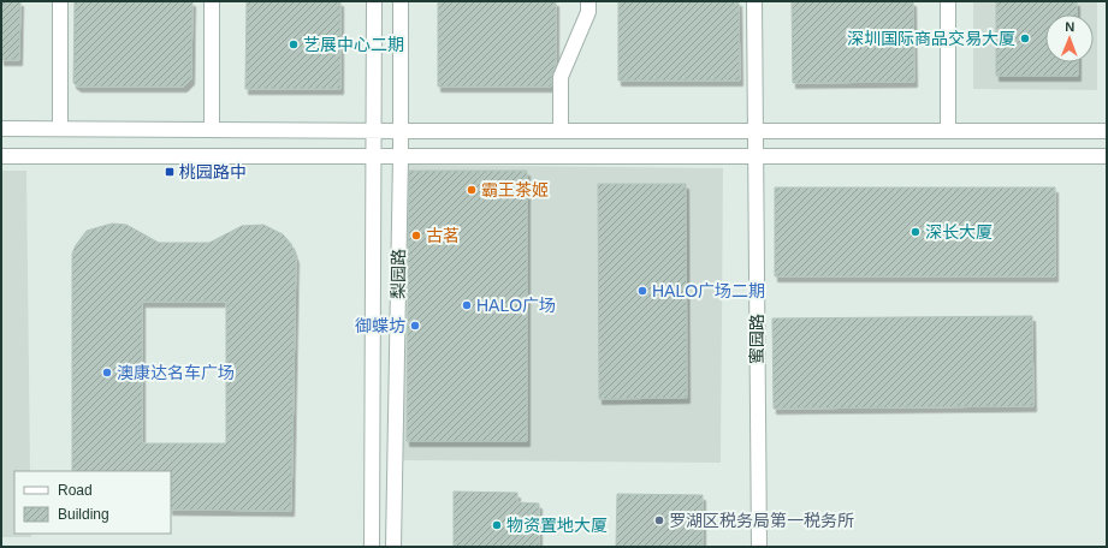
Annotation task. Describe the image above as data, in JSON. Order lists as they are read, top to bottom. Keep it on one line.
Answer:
{"streets":{"street":["梨园路","蜜园路"]},"places":{"other":["深圳国际商品交易大厦","艺展中心二期","霸王茶姬","深长大厦","古茗","HALO广场二期","HALO广场","御蝶坊","澳康达名车广场","罗湖区税务局第一税务所","物资置地大厦"],"transit":["桃园路中"]},"legend":["Road","Building"],"north":"top"}
